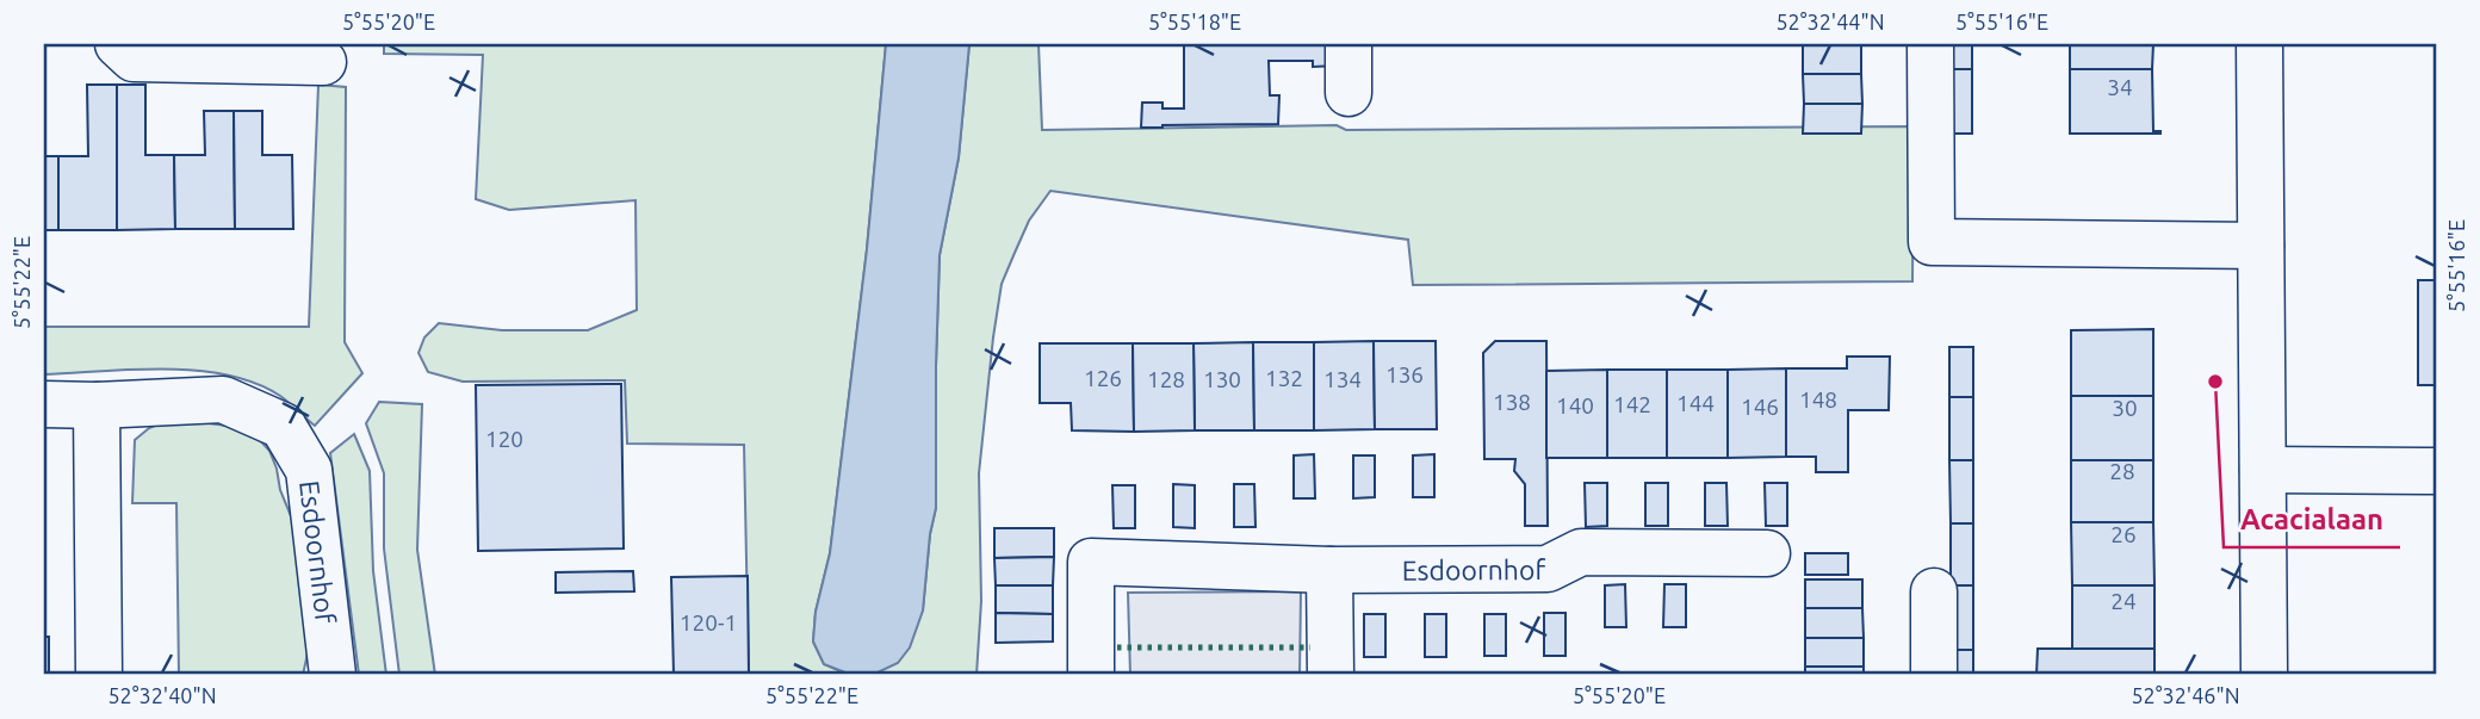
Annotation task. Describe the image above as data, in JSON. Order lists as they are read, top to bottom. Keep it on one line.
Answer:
{"streets":{"street":["Esdoornhof"]},"places":["Acacialaan"],"house_numbers":["34","136","126","132","128","130","134","148","138","144","142","140","146","30","120","28","26","24","120-1"],"coordinates":["5°55'20\"E","5°55'18\"E","52°32'44\"N","5°55'16\"E","5°55'22\"E","52°32'40\"N","52°32'46\"N"]}
